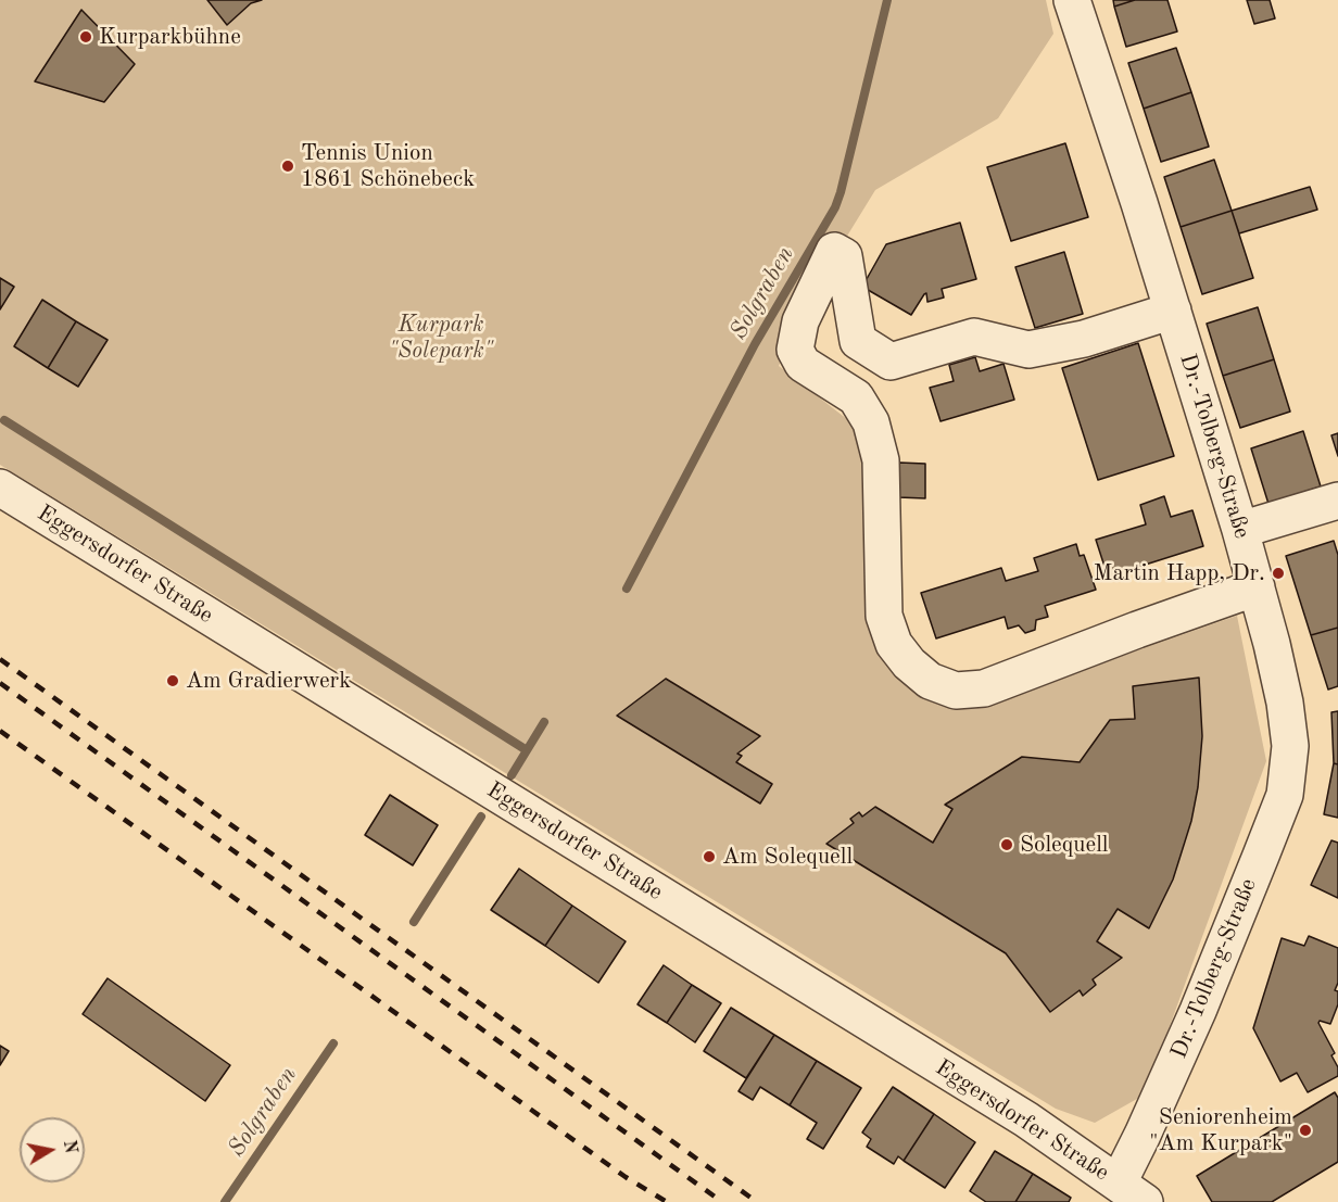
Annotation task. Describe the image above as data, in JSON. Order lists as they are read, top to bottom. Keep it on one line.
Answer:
{"streets":{"street":["Dr.-Tolberg-Straße","Eggersdorfer Straße"]},"crossings":[["Dr.-Tolberg-Straße","Eggersdorfer Straße"]],"water":["Solgraben"],"parks":["Kurpark \"Solepark\""],"places":["Kurparkbühne","Tennis Union 1861 Schönebeck","Martin Happ, Dr.","Am Gradierwerk","Solequell","Am Solequell","Seniorenheim \"Am Kurpark\""],"north":"right"}
